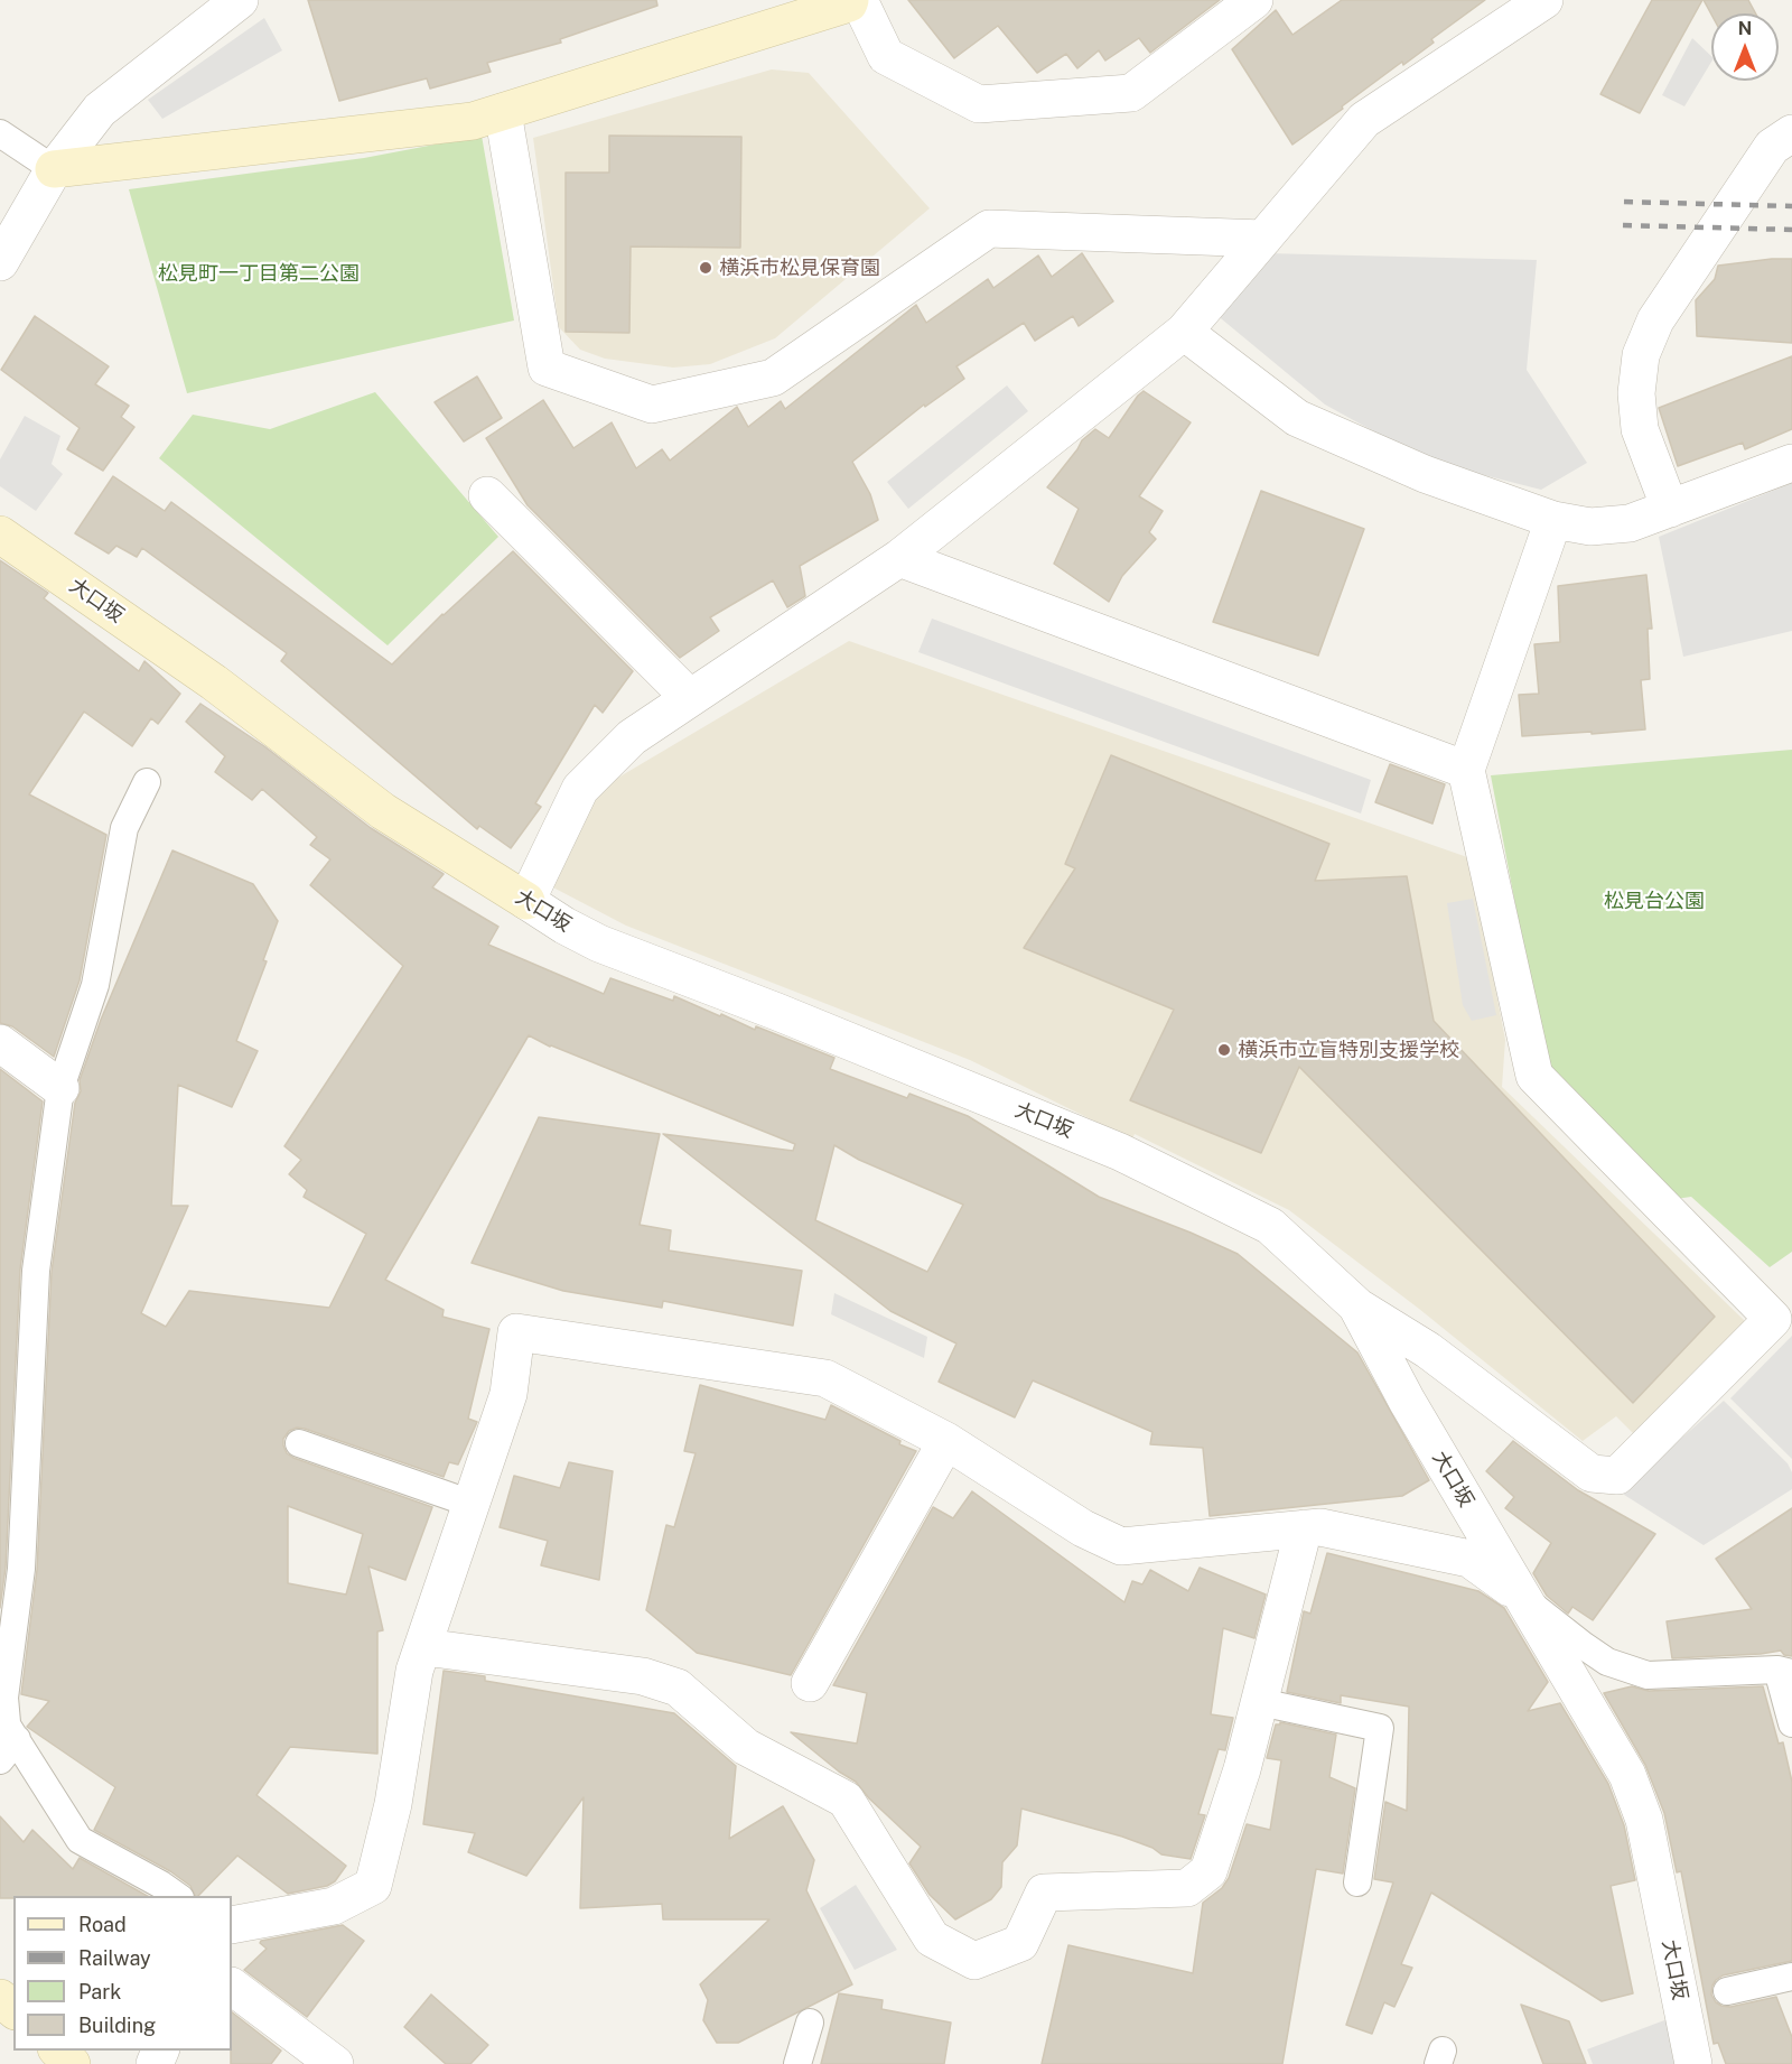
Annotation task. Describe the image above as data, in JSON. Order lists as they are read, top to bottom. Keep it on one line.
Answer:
{"streets":{"street":["大口坂"]},"parks":["松見町一丁目第二公園","松見台公園"],"places":["横浜市松見保育園","横浜市立盲特別支援学校"],"legend":["Road","Railway","Park","Building"],"north":"top"}
